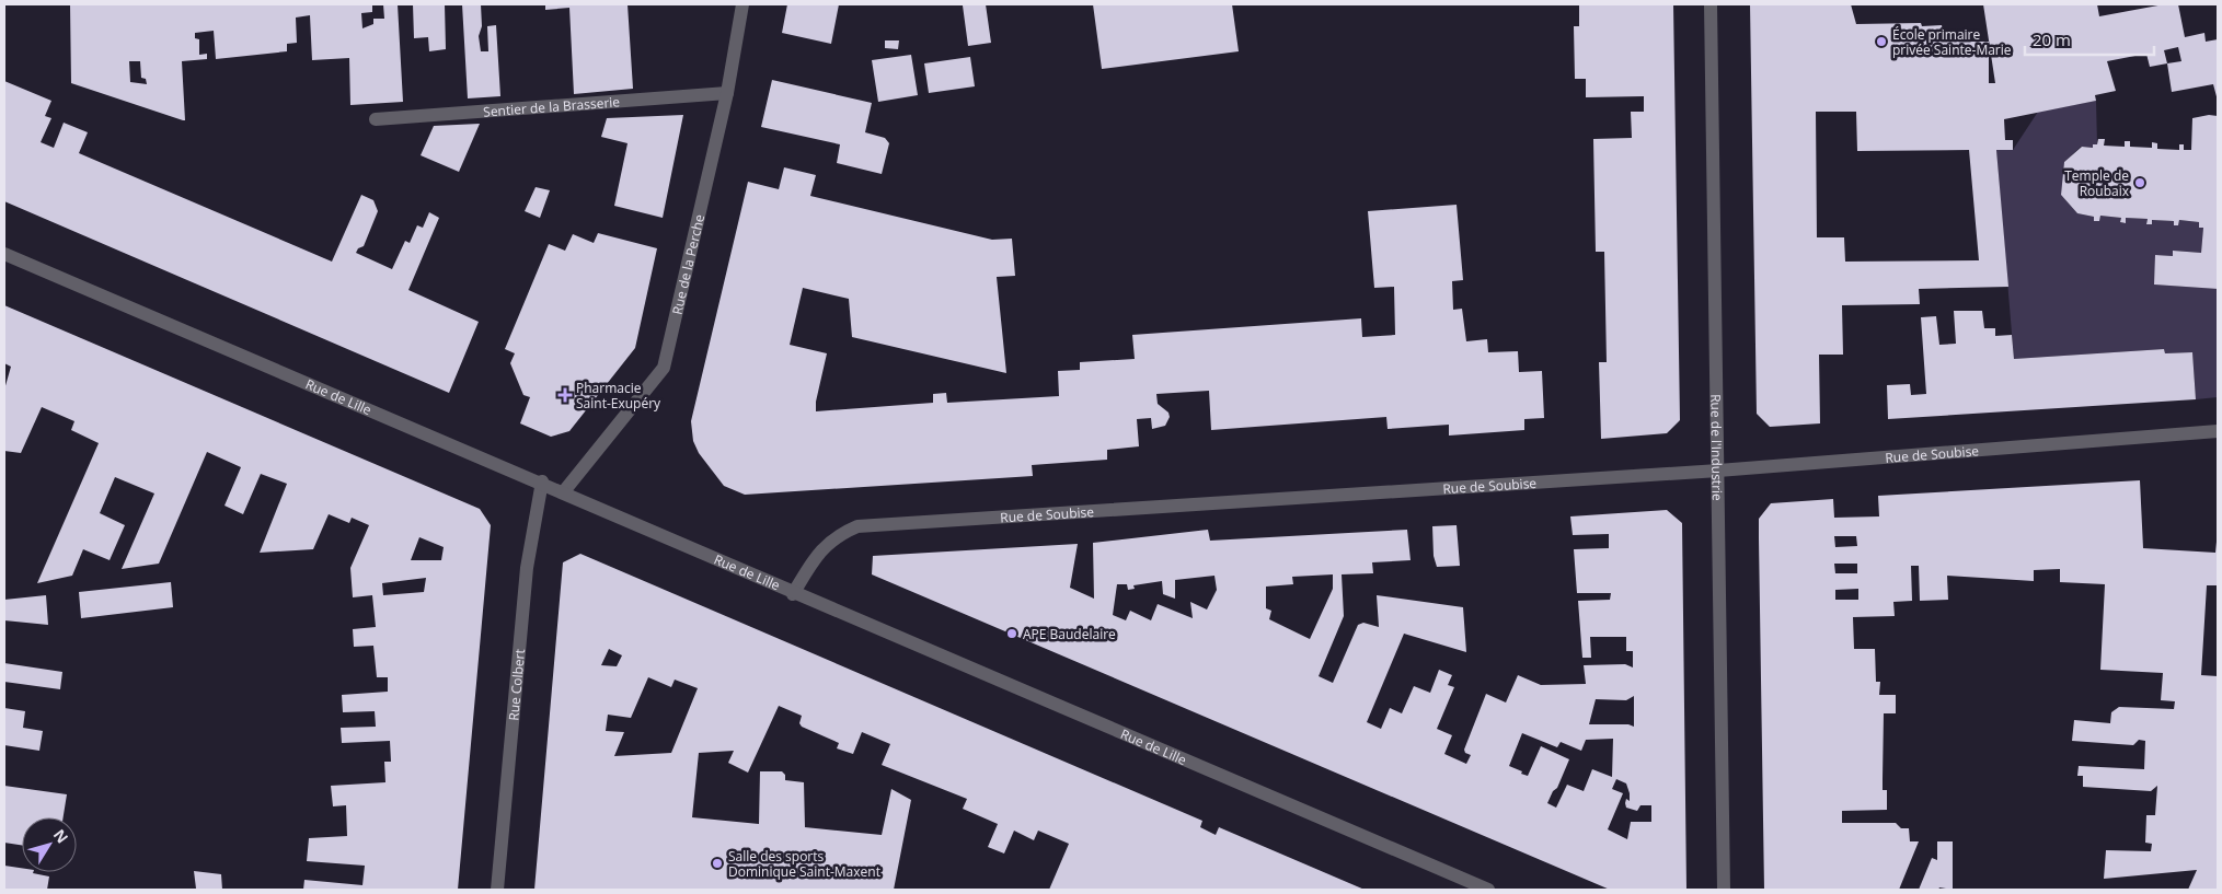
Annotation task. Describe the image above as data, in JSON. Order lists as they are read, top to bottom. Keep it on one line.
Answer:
{"streets":{"street":["Sentier de la Brasserie","Rue de la Perche","Rue de Lille","Rue de l'Industrie","Rue de Soubise","Rue Colbert"]},"crossings":[["Sentier de la Brasserie","Rue de la Perche"],["Rue de la Perche","Rue de Lille"],["Rue de Lille","Rue de Soubise"],["Rue de Lille","Rue Colbert"],["Rue de l'Industrie","Rue de Soubise"]],"places":{"other":["École primaire privée Sainte-Marie","Temple de Roubaix","APE Baudelaire","Salle des sports Dominique Saint-Maxent"],"health":["Pharmacie Saint-Exupéry"]},"scale_bar":"20 m","north":"top right"}
